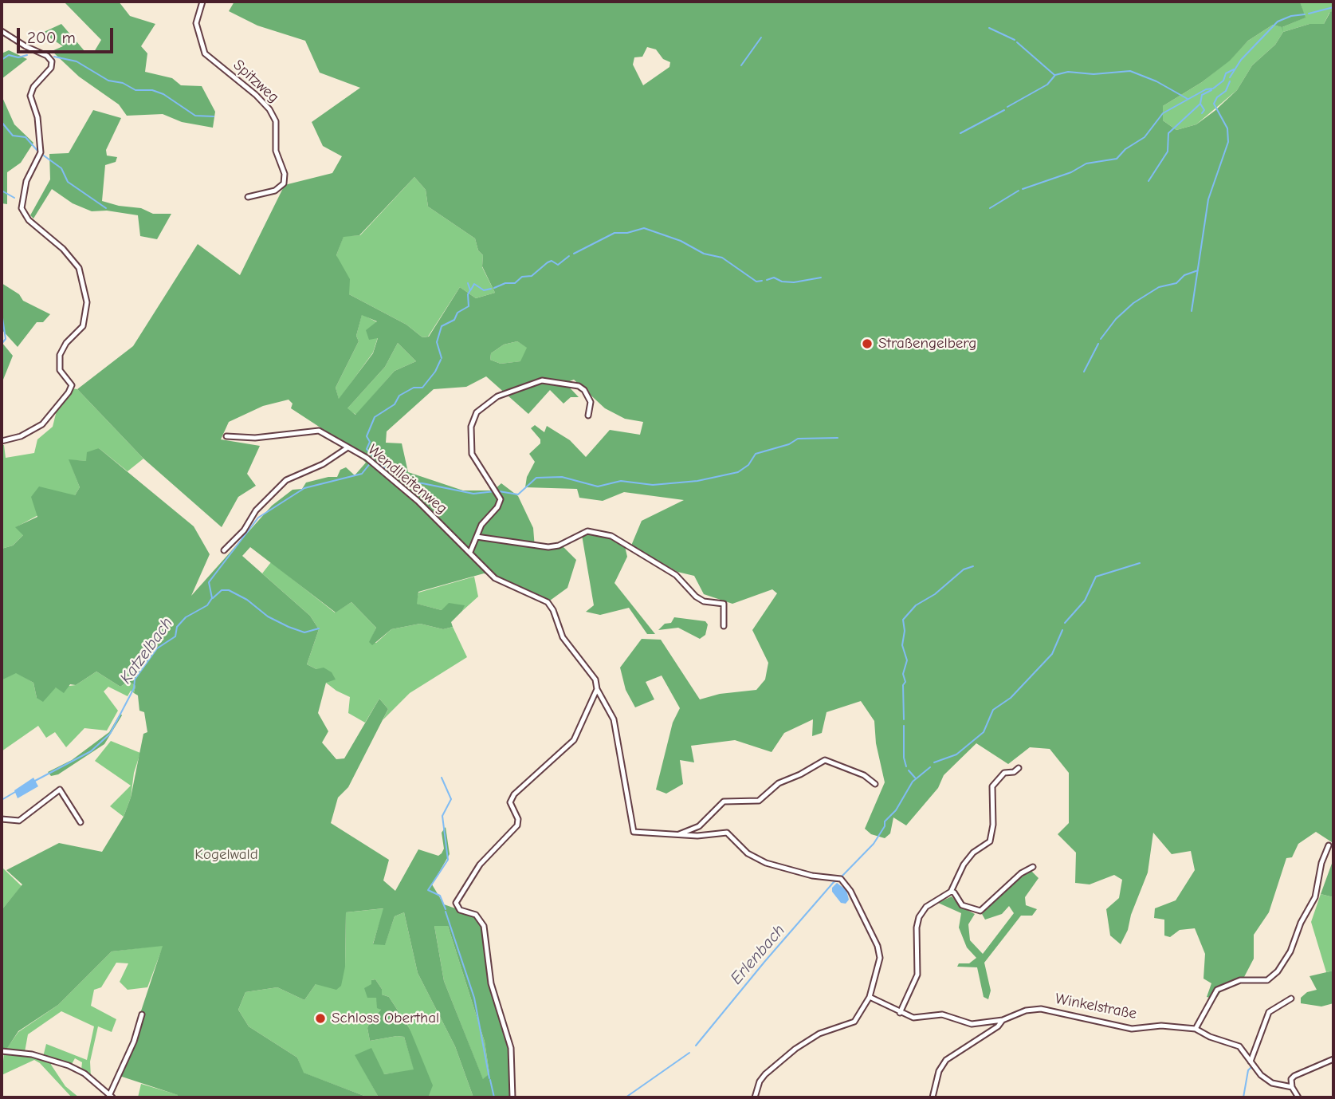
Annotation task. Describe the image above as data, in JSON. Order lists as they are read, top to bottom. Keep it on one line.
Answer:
{"streets":{"street":["Spitzweg","Wendlleitenweg","Winkelstraße"]},"water":["Katzelbach","Erlenbach"],"parks":["Kogelwald"],"places":["Straßengelberg","Schloss Oberthal"],"scale_bar":"200 m"}
